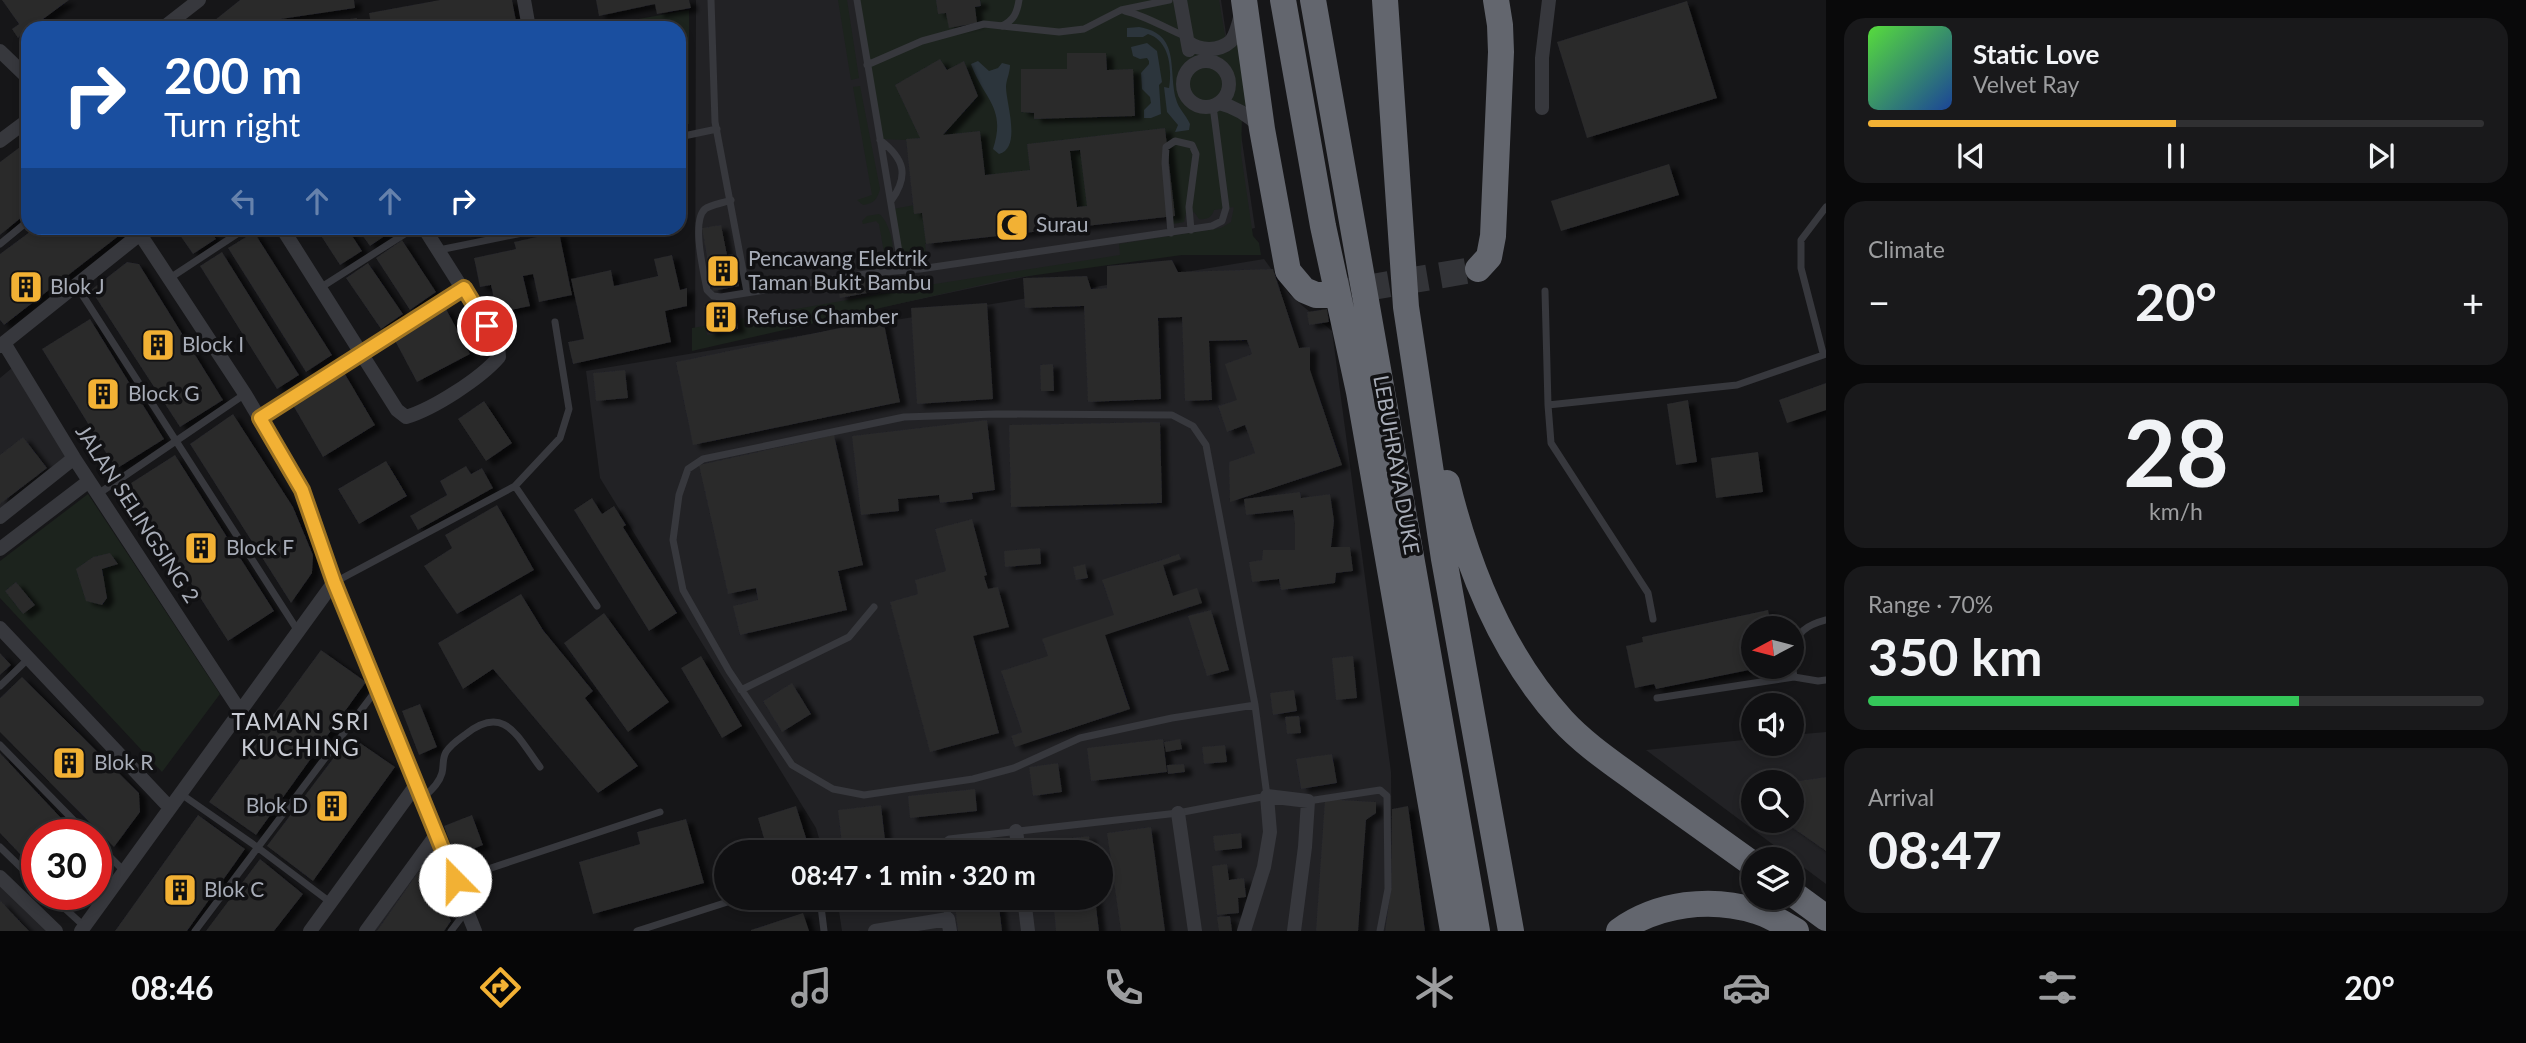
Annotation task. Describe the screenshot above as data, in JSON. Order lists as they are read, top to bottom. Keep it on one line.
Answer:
{"streets":{"highway":["LEBUHRAYA DUKE"],"street":["JALAN SELINGSING 2"]},"districts":["TAMAN SRI KUCHING"],"places":{"mosque":["Surau"],"building":["Pencawang Elektrik Taman Bukit Bambu","Blok J","Refuse Chamber","Block I","Block G","Block F","Blok R","Blok D","Blok C"]},"north":"left","page":{"turn":["200 m","Turn right"],"song":["Static Love","Velvet Ray"],"tile":["Climate",["28","km/h"],["Range · 70%","350 km"],["Arrival","08:47"]],"heat":["−","20°","+"],"limit":"30","trip":"08:47 · 1 min · 320 m","tabs":["08:46","20°"]}}
